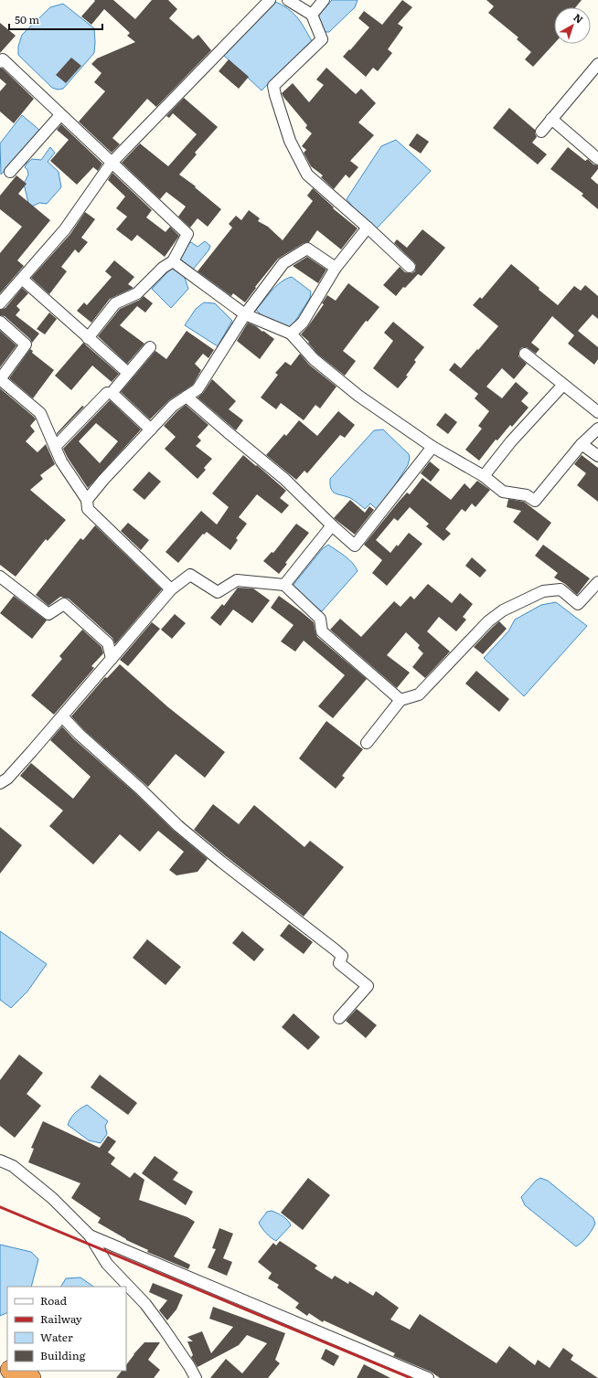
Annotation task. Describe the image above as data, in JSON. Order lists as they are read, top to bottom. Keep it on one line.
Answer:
{"legend":["Road","Railway","Water","Building"],"scale_bar":"50 m","north":"top right"}
